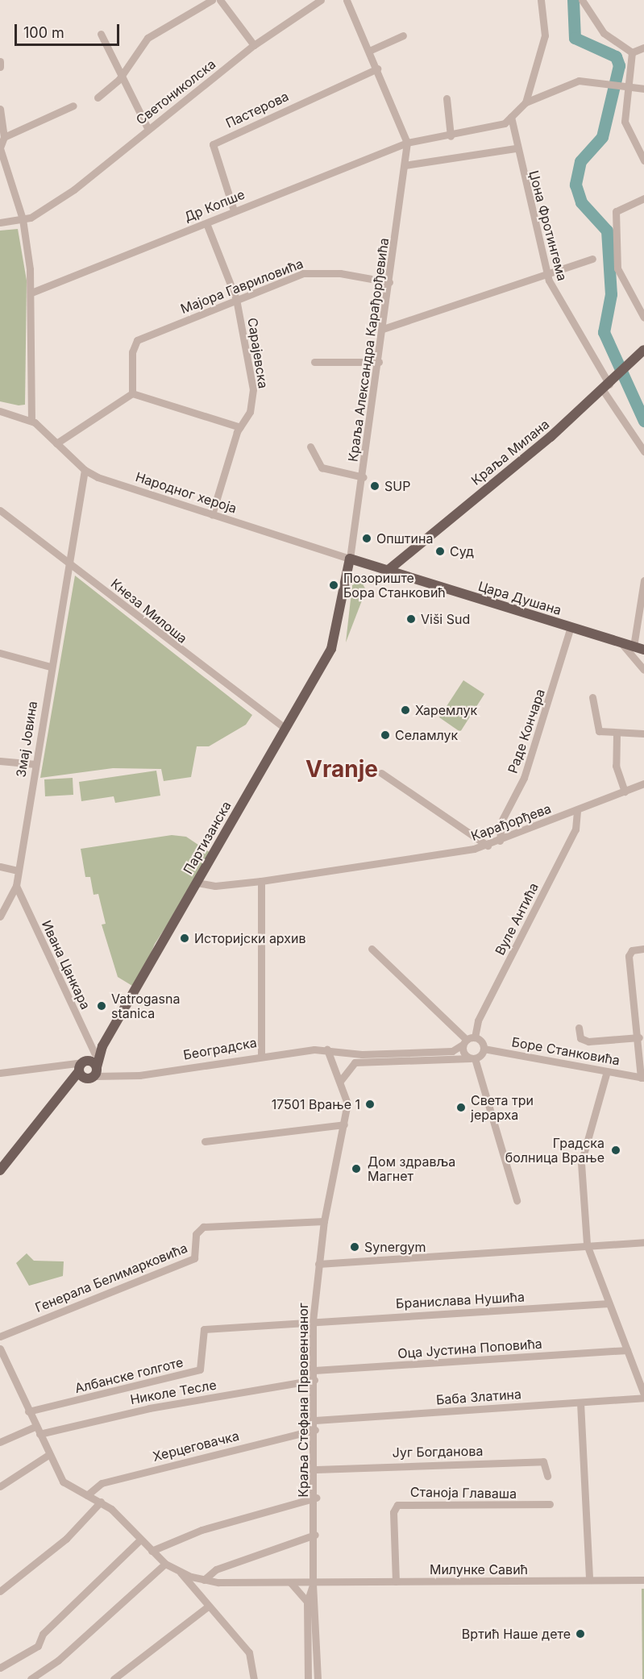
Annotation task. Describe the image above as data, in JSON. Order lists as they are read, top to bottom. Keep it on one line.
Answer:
{"streets":{"main road":["Краља Милана","Цара Душана","Партизанска"],"street":["Светониколска","Пастерова","Др Копше","Џона Фротингема","Мајора Гавриловића","Краља Александра Карађорђевића","Сарајевска","Народног хероја","Кнеза Милоша","Раде Кончара","Змај Јовина","Карађорђева","Вуле Антића","Ивана Цанкара","Београдска","Боре Станковића","Генерала Белимарковића","Бранислава Нушића","Оца Јустина Поповића","Албанске голготе","Николе Тесле","Баба Златина","Краља Стефана Првовенчаног","Херцеговачка","Југ Богданова","Станоја Главаша","Милунке Савић"]},"crossings":[["Пастерова","Др Копше"],["Др Копше","Џона Фротингема"],["Др Копше","Краља Александра Карађорђевића"],["Др Копше","Сарајевска"],["Џона Фротингема","Краља Милана"],["Мајора Гавриловића","Краља Александра Карађорђевића"],["Мајора Гавриловића","Сарајевска"],["Краља Александра Карађорђевића","Народног хероја"],["Краља Александра Карађорђевића","Цара Душана"],["Краља Александра Карађорђевића","Партизанска"],["Сарајевска","Народног хероја"],["Краља Милана","Цара Душана"],["Народног хероја","Цара Душана"],["Народног хероја","Змај Јовина"],["Народног хероја","Партизанска"],["Цара Душана","Раде Кончара"],["Цара Душана","Партизанска"],["Кнеза Милоша","Змај Јовина"],["Кнеза Милоша","Партизанска"],["Раде Кончара","Карађорђева"],["Змај Јовина","Ивана Цанкара"],["Карађорђева","Партизанска"],["Карађорђева","Вуле Антића"],["Партизанска","Ивана Цанкара"],["Партизанска","Београдска"],["Вуле Антића","Београдска"],["Београдска","Краља Стефана Првовенчаног"],["Генерала Белимарковића","Краља Стефана Првовенчаног"],["Бранислава Нушића","Албанске голготе"],["Бранислава Нушића","Краља Стефана Првовенчаног"],["Оца Јустина Поповића","Краља Стефана Првовенчаног"],["Албанске голготе","Краља Стефана Првовенчаног"],["Николе Тесле","Краља Стефана Првовенчаног"],["Баба Златина","Краља Стефана Првовенчаног"],["Краља Стефана Првовенчаног","Херцеговачка"],["Краља Стефана Првовенчаног","Југ Богданова"],["Краља Стефана Првовенчаног","Милунке Савић"],["Станоја Главаша","Милунке Савић"]],"districts":["Vranje"],"places":["SUP","Општина","Суд","Позориште Бора Станковић","Viši Sud","Харемлук","Селамлук","Историјски архив","Vatrogasna stanica","17501 Врање 1","Света три јерарха","Градска болница Врање","Дом здравља Магнет","Synergym","Вртић Наше дете"],"scale_bar":"100 m"}
